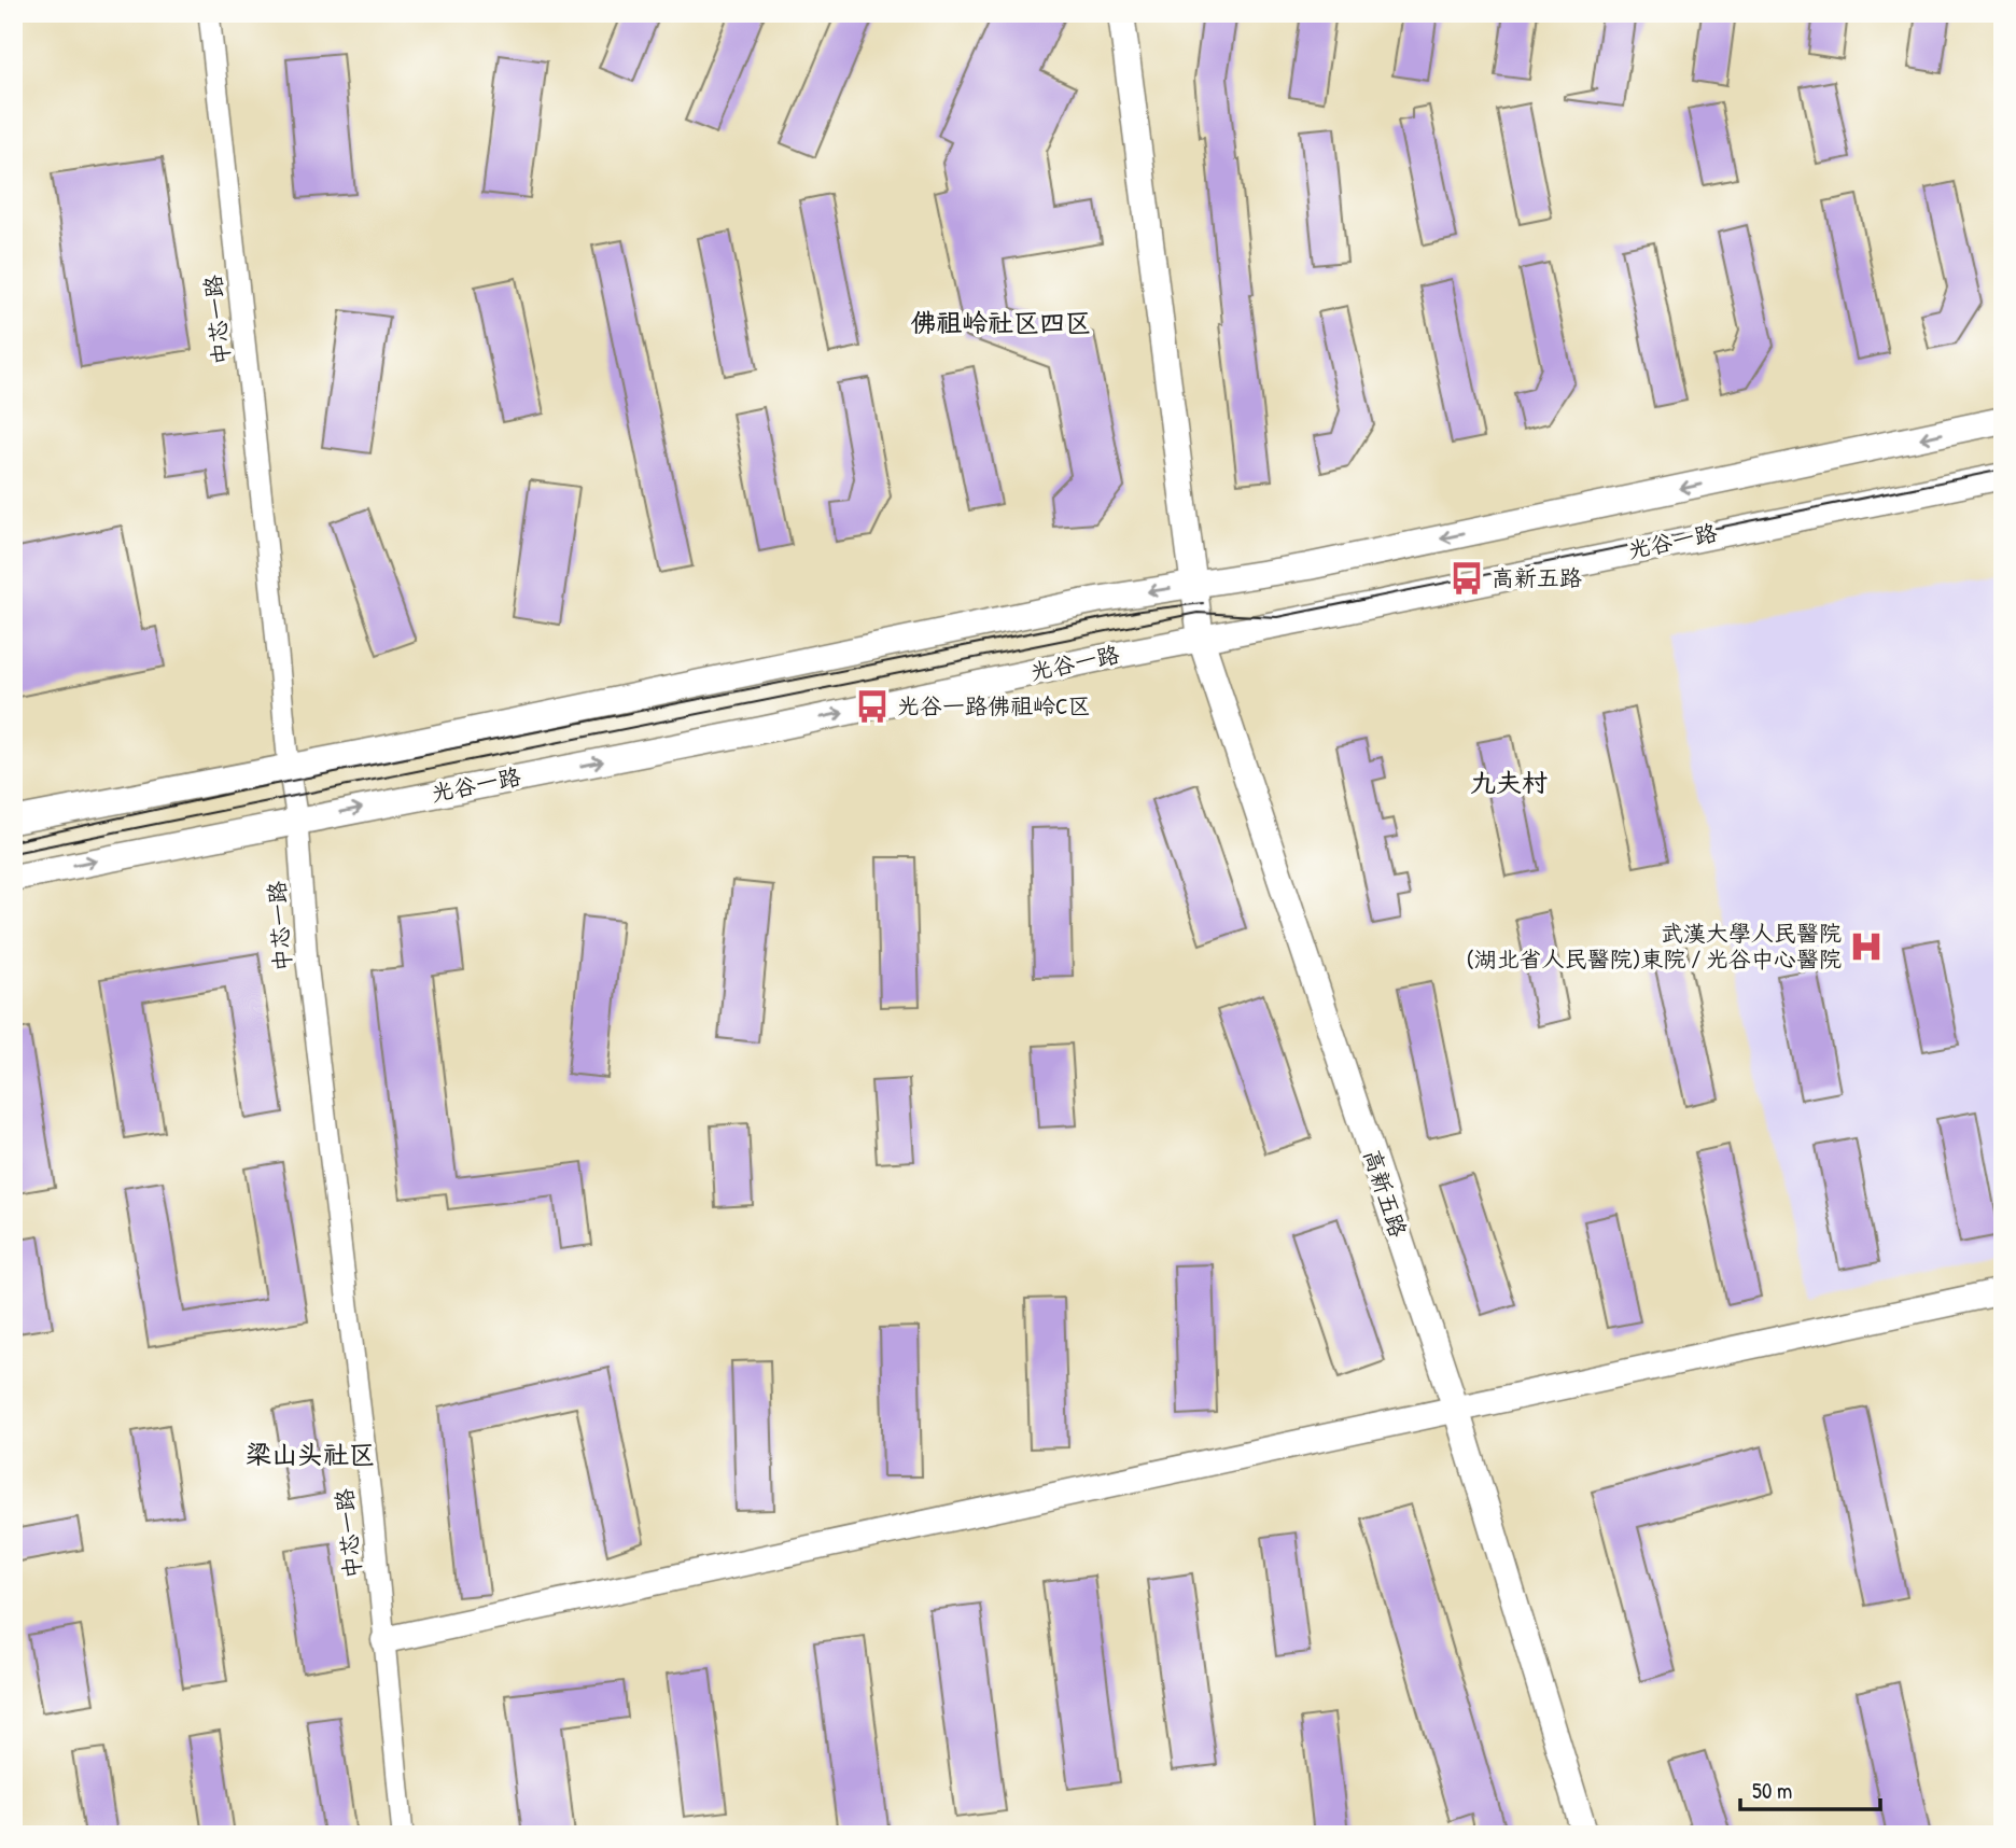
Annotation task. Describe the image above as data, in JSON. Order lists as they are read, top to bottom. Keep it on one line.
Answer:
{"streets":{"main road":["光谷一路","高新五路"],"street":["中芯一路"]},"crossings":[["中芯一路","光谷一路"],["光谷一路","高新五路"]],"districts":["佛祖岭社区四区","九夫村","梁山头社区"],"places":{"bus stop":["高新五路","光谷一路佛祖岭C区"],"hospital":["武漢大學人民醫院 (湖北省人民醫院)東院 / 光谷中心醫院"]},"scale_bar":"50 m"}
